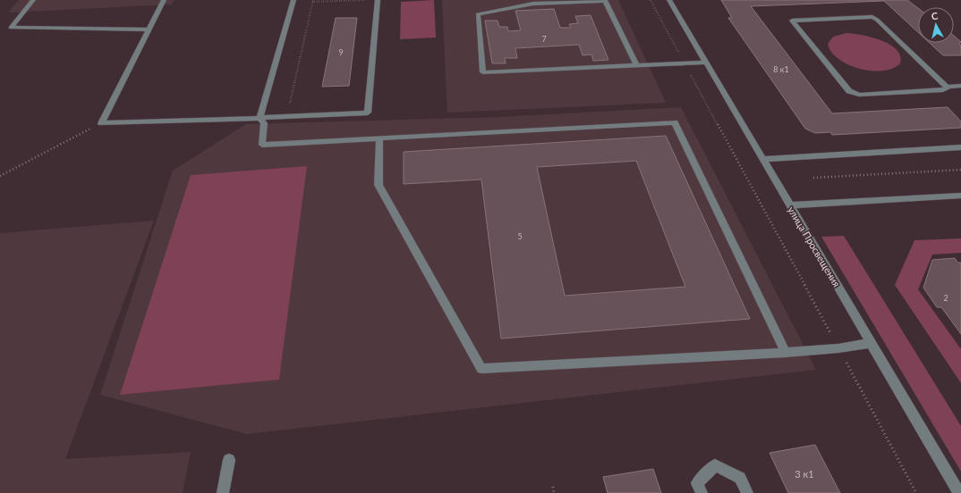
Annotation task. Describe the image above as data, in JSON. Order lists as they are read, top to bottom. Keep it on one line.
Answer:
{"streets":{"street":["улица Просвещения"]},"house_numbers":["7","9","8 к1","5","2","3 к1"],"north":"top"}
